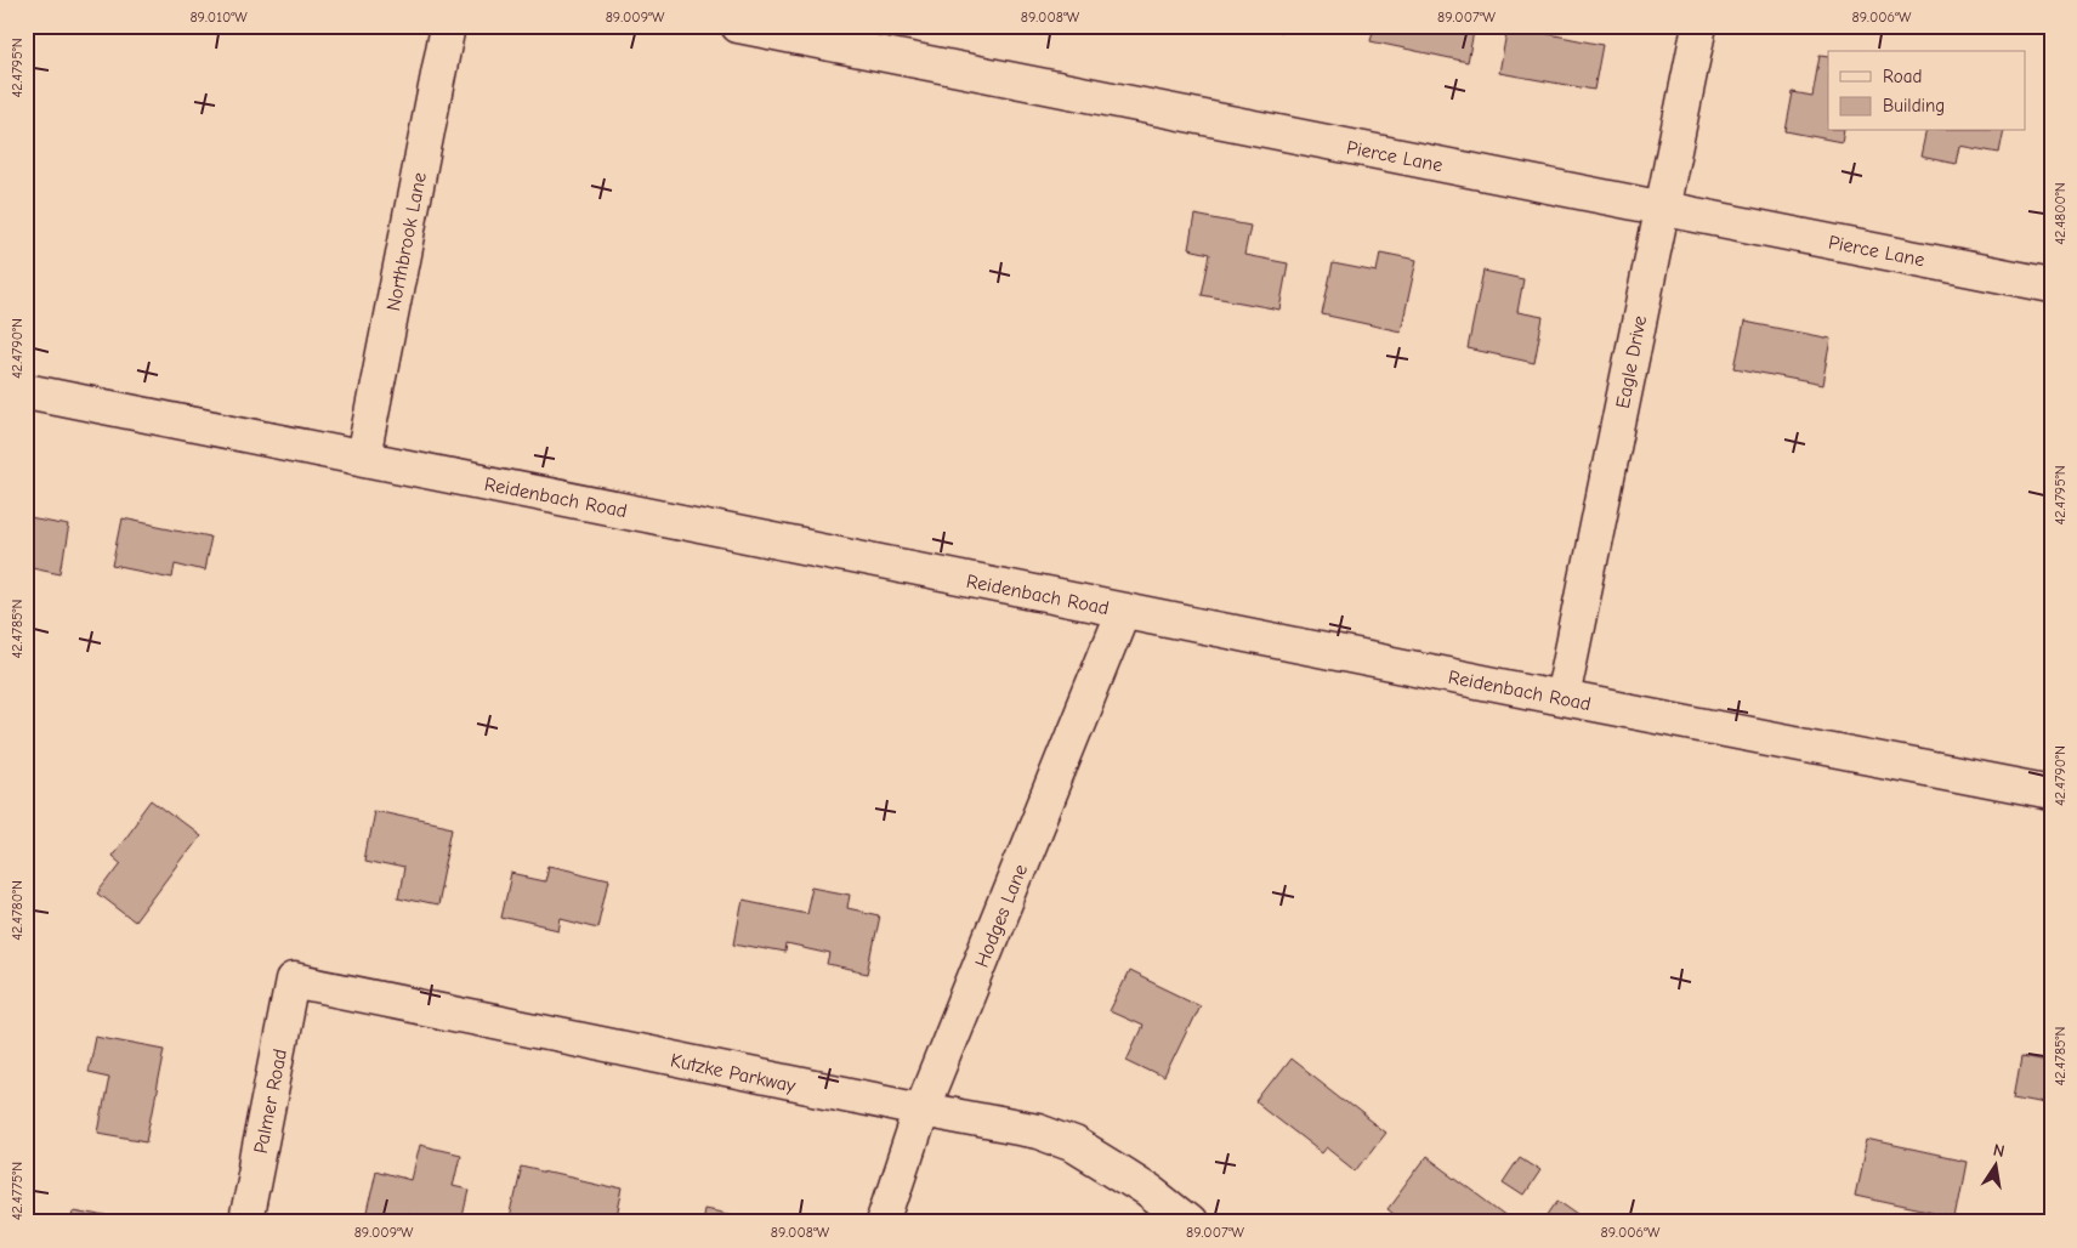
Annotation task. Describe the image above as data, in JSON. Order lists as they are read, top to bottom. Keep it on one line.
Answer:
{"streets":{"street":["Pierce Lane","Northbrook Lane","Eagle Drive","Reidenbach Road","Hodges Lane","Kutzke Parkway","Palmer Road"]},"crossings":[["Pierce Lane","Eagle Drive"],["Northbrook Lane","Reidenbach Road"],["Eagle Drive","Reidenbach Road"],["Reidenbach Road","Hodges Lane"],["Hodges Lane","Kutzke Parkway"],["Kutzke Parkway","Palmer Road"]],"legend":["Road","Building"],"north":"top","coordinates":["89.010°W","89.009°W","89.008°W","89.007°W","89.006°W","42.4795°N","42.4800°N","42.4790°N","42.4785°N","42.4780°N","42.4775°N"]}
